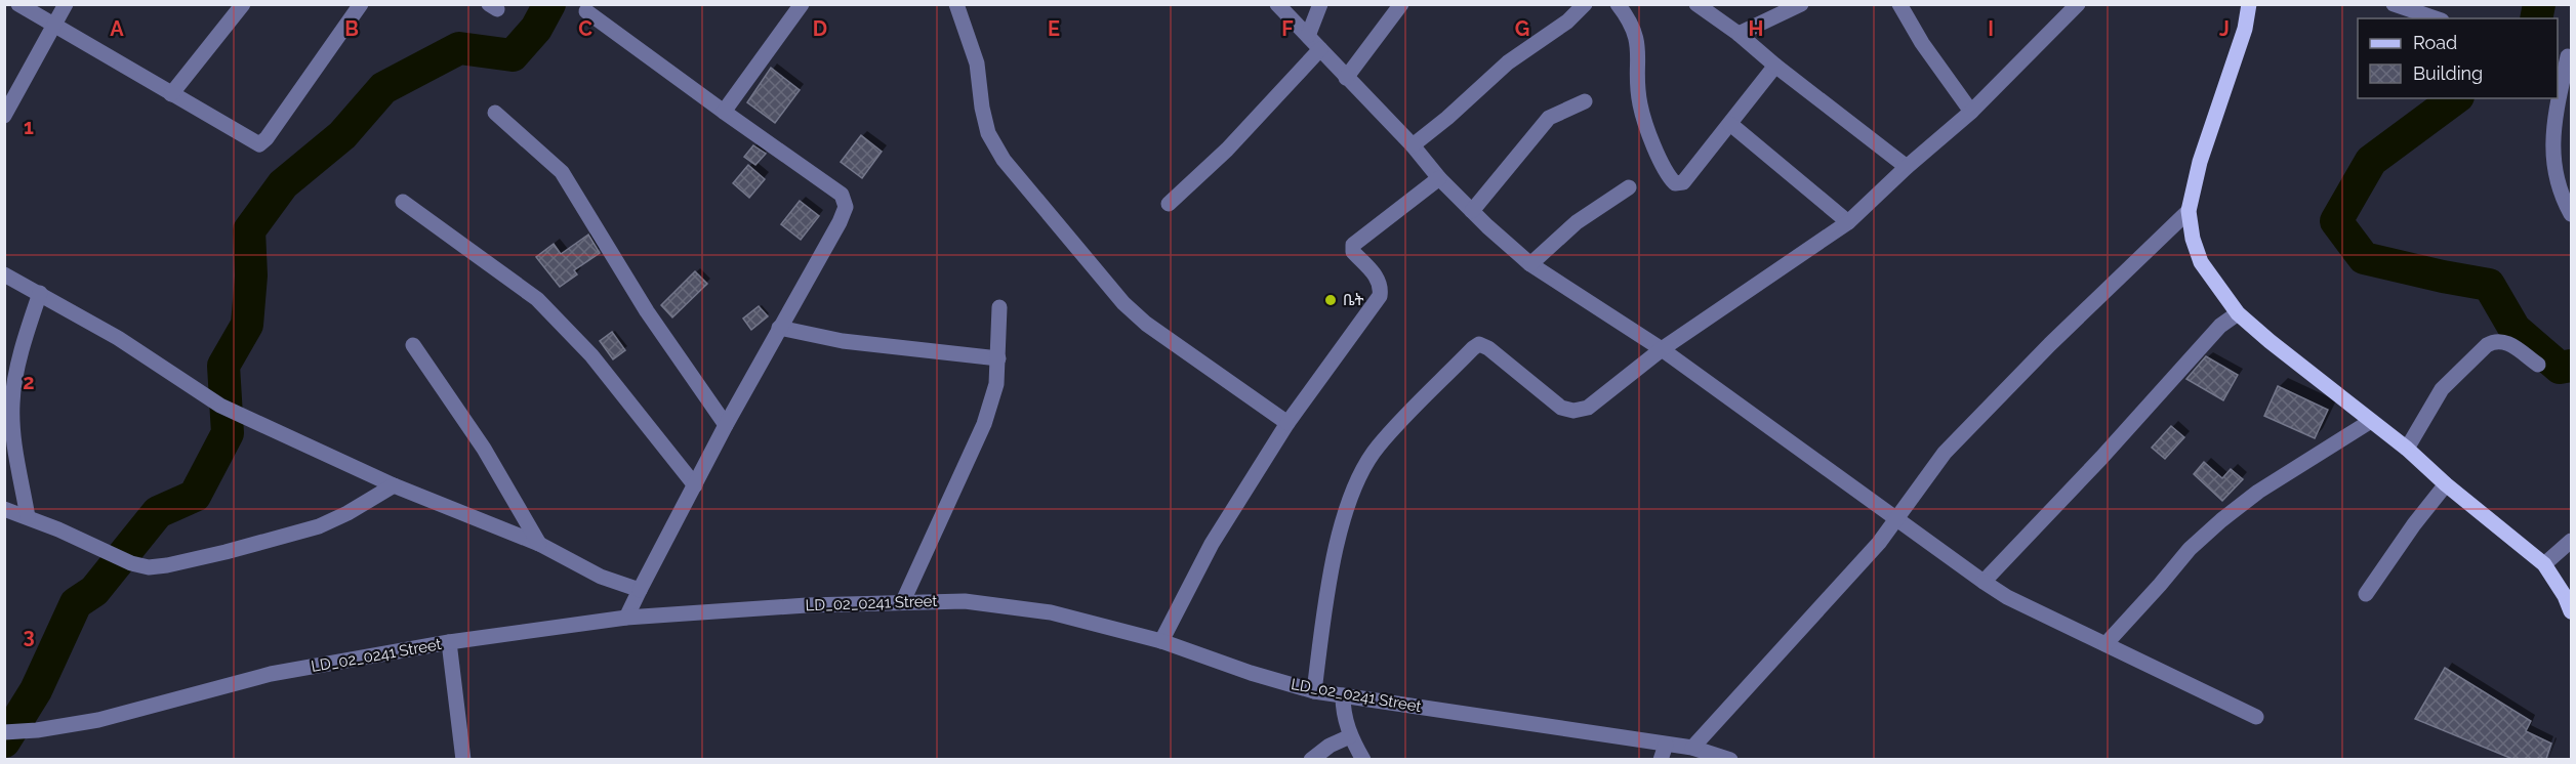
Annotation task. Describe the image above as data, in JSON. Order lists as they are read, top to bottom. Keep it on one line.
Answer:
{"streets":{"street":["LD_02_0241 Street"]},"places":["ቤት"],"legend":["Road","Building"],"grid":{"columns":["A","B","C","D","E","F","G","H","I","J"],"rows":["1","2","3"]}}
